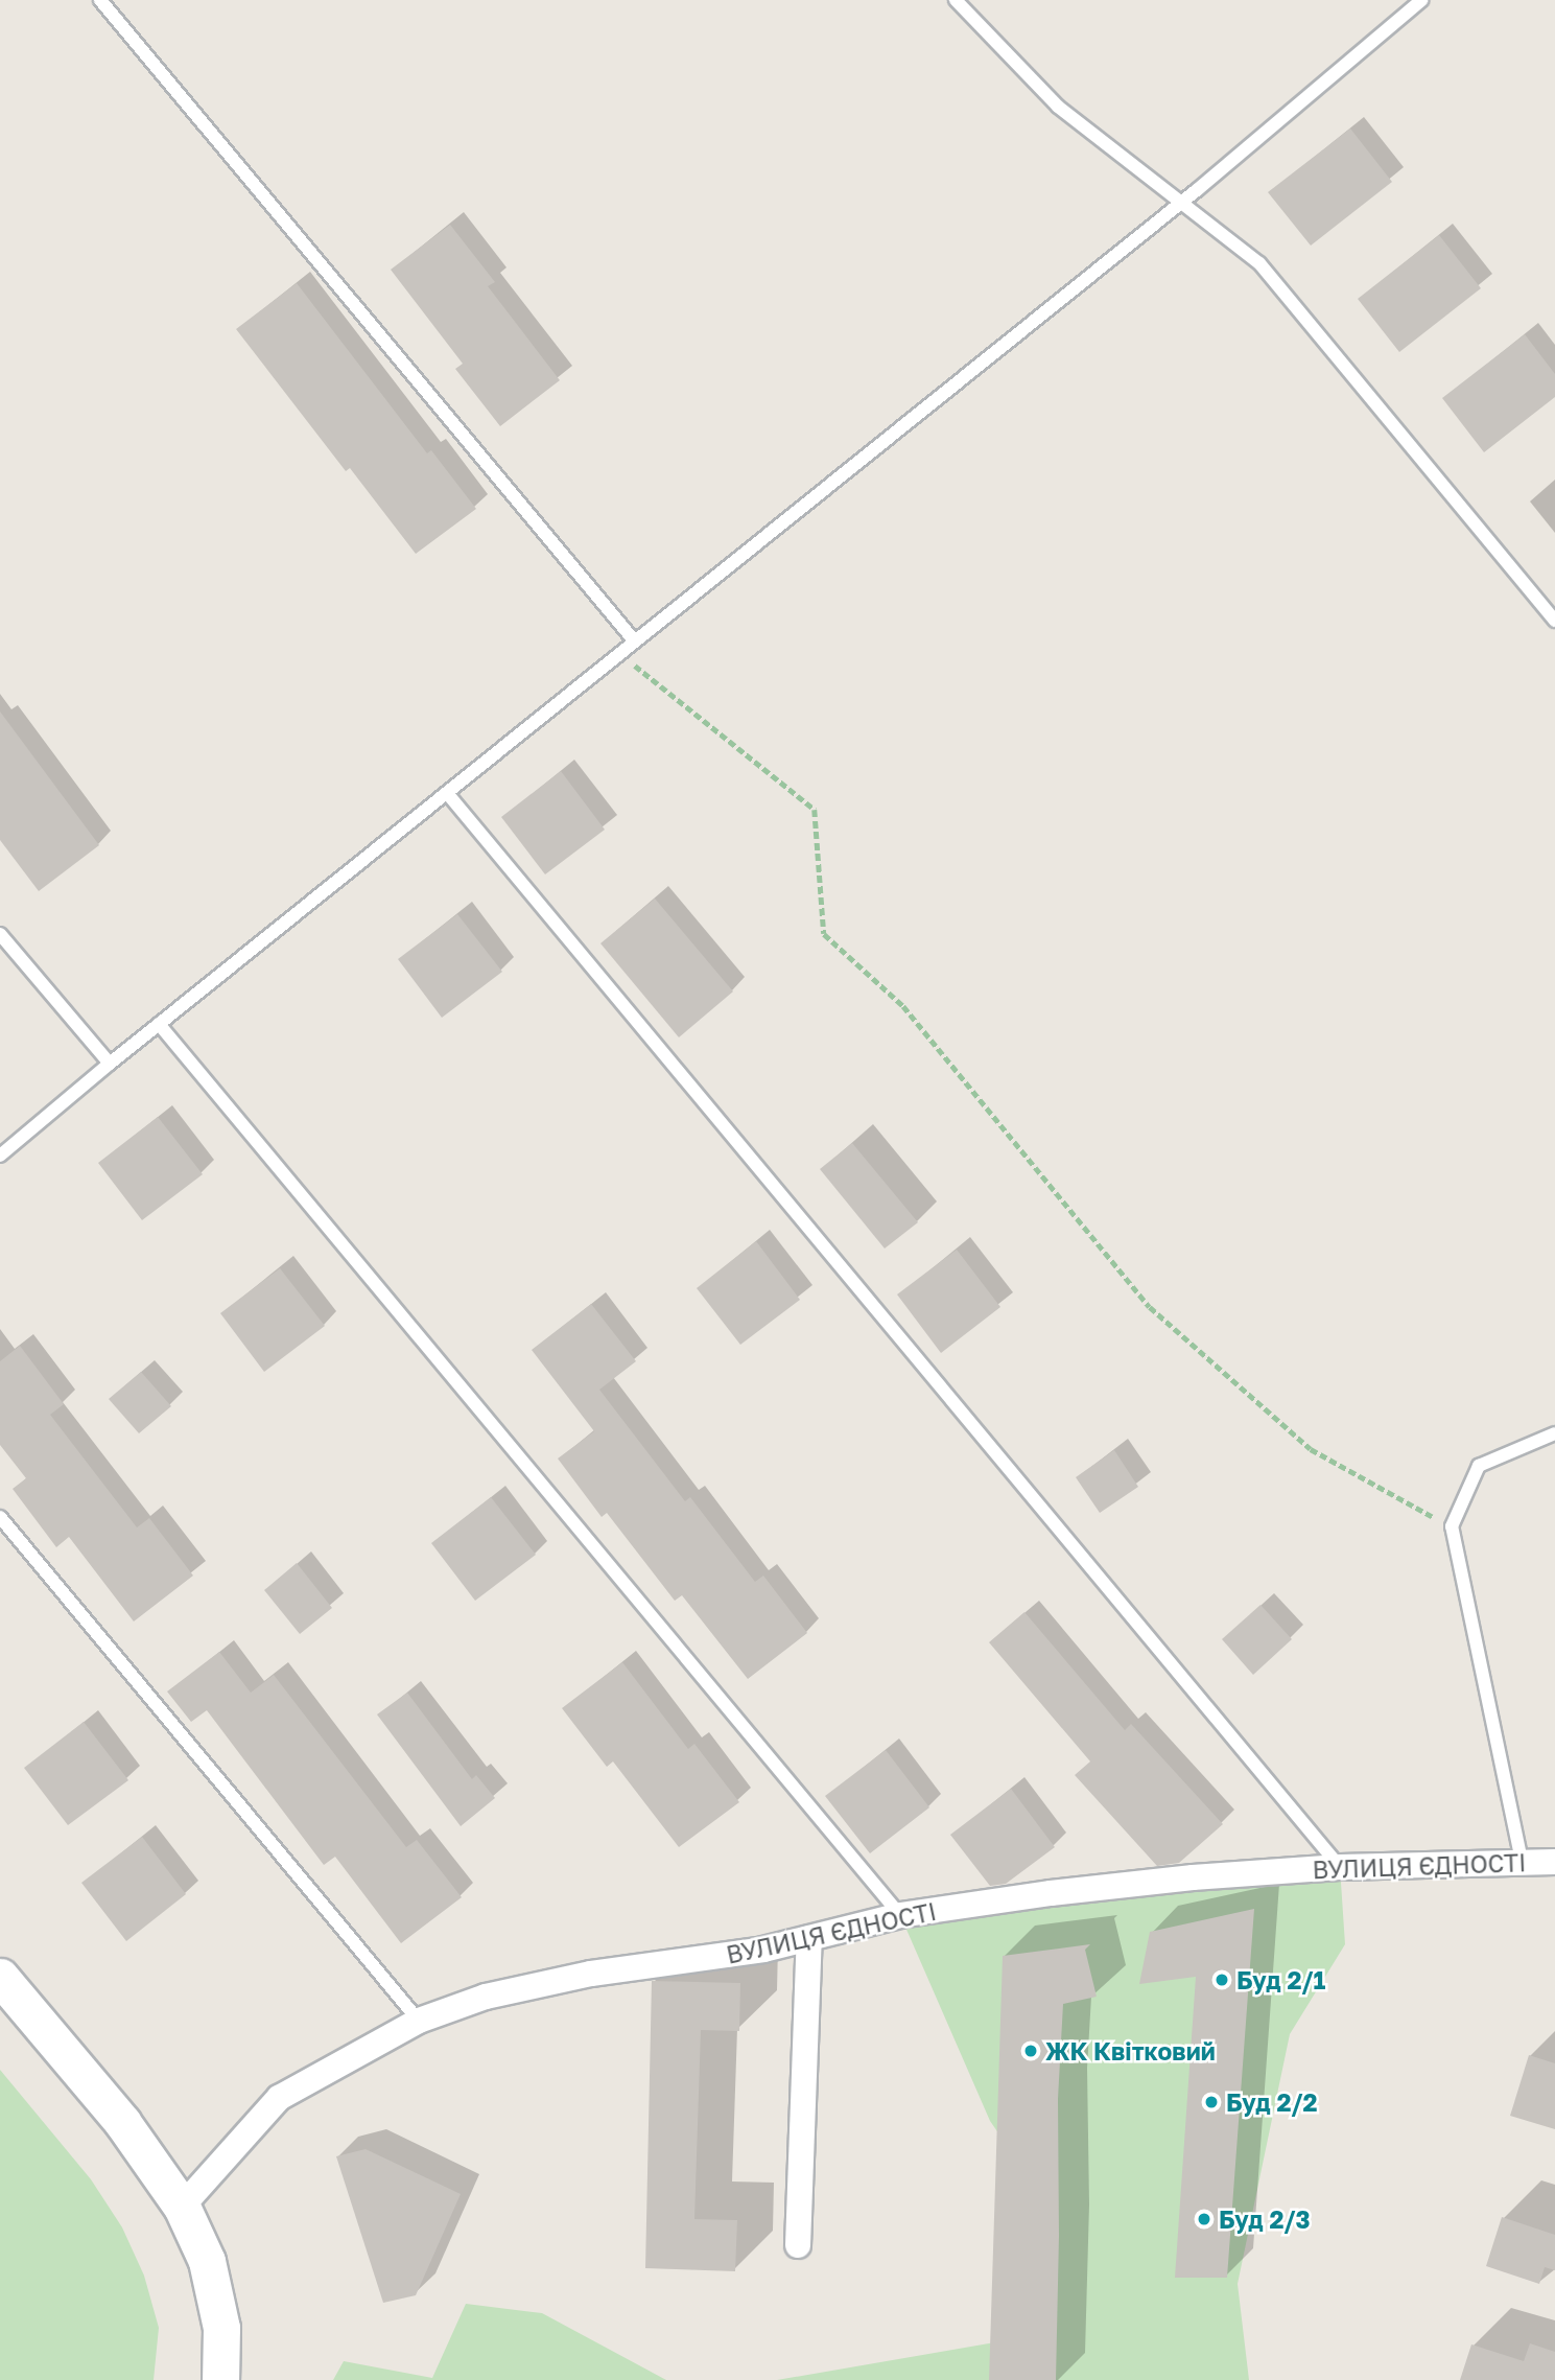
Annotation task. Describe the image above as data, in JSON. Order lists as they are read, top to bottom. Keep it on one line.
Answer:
{"streets":{"street":["ВУЛИЦЯ ЄДНОСТІ"]},"places":["Буд 2/1","ЖК Квітковий","Буд 2/2","Буд 2/3"]}
